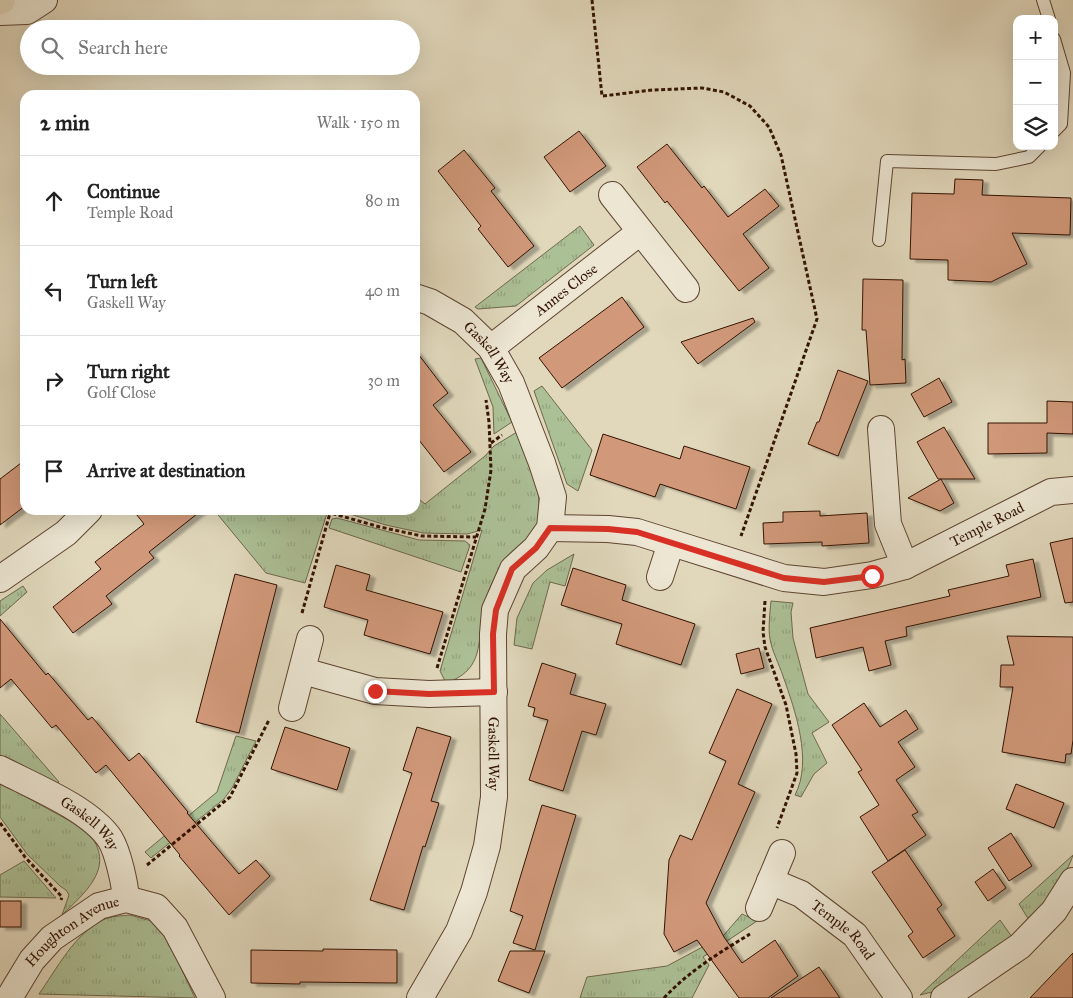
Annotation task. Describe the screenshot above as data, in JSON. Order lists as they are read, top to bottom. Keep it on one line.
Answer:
{"streets":{"street":["Annes Close","Gaskell Way","Temple Road","Houghton Avenue"]},"crossings":[["Annes Close","Gaskell Way"],["Gaskell Way","Temple Road"],["Gaskell Way","Houghton Avenue"]],"page":{"map_buttons":["+","−"],"search":"Search here","heading":["2 min","Walk · 150 m"],"list":[["Continue","Temple Road","80 m"],["Turn left","Gaskell Way","40 m"],["Turn right","Golf Close","30 m"],"Arrive at destination"]}}
